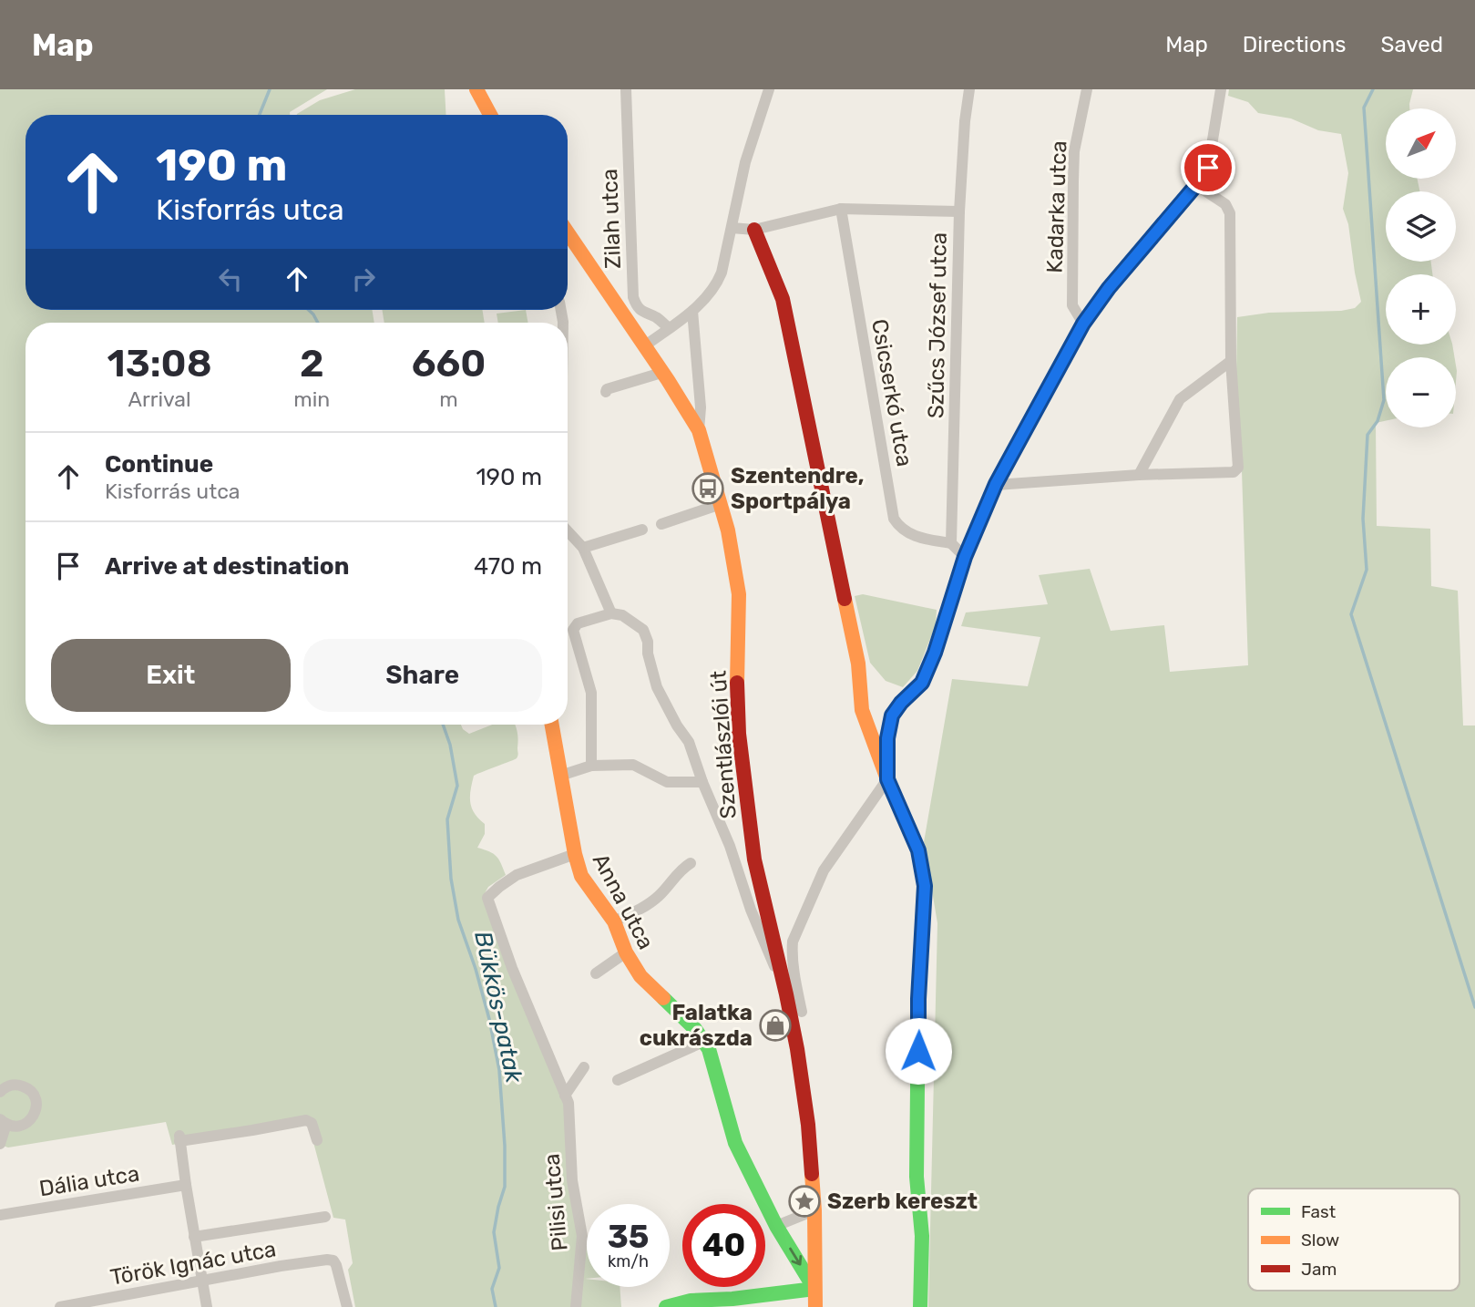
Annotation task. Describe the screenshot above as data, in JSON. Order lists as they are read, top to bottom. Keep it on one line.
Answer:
{"streets":{"street":["Kadarka utca","Zilah utca","Szűcs József utca","Csicserkó utca","Szentlászlói út","Anna utca","Dália utca","Pilisi utca","Török Ignác utca"]},"crossings":[["Szűcs József utca","Csicserkó utca"],["Szentlászlói út","Anna utca"],["Anna utca","Pilisi utca"]],"water":["Bükkös-patak"],"places":{"bus stop":["Szentendre, Sportpálya"],"shop":["Falatka cukrászda"],"place":["Szerb kereszt"]},"legend":["Fast","Slow","Jam"],"north":"top right","page":{"header":"Map","nav":["Map","Directions","Saved"],"map_buttons":["+","−"],"turn":["190 m","Kisforrás utca"],"eta":["13:08","Arrival","2","min","660","m"],"list":[{"name":"Continue","note":"Kisforrás utca","value":"190 m"},{"name":"Arrive at destination","value":"470 m"}],"buttons":["Exit","Share"],"speed":"35 km/h","limit":"40"}}
